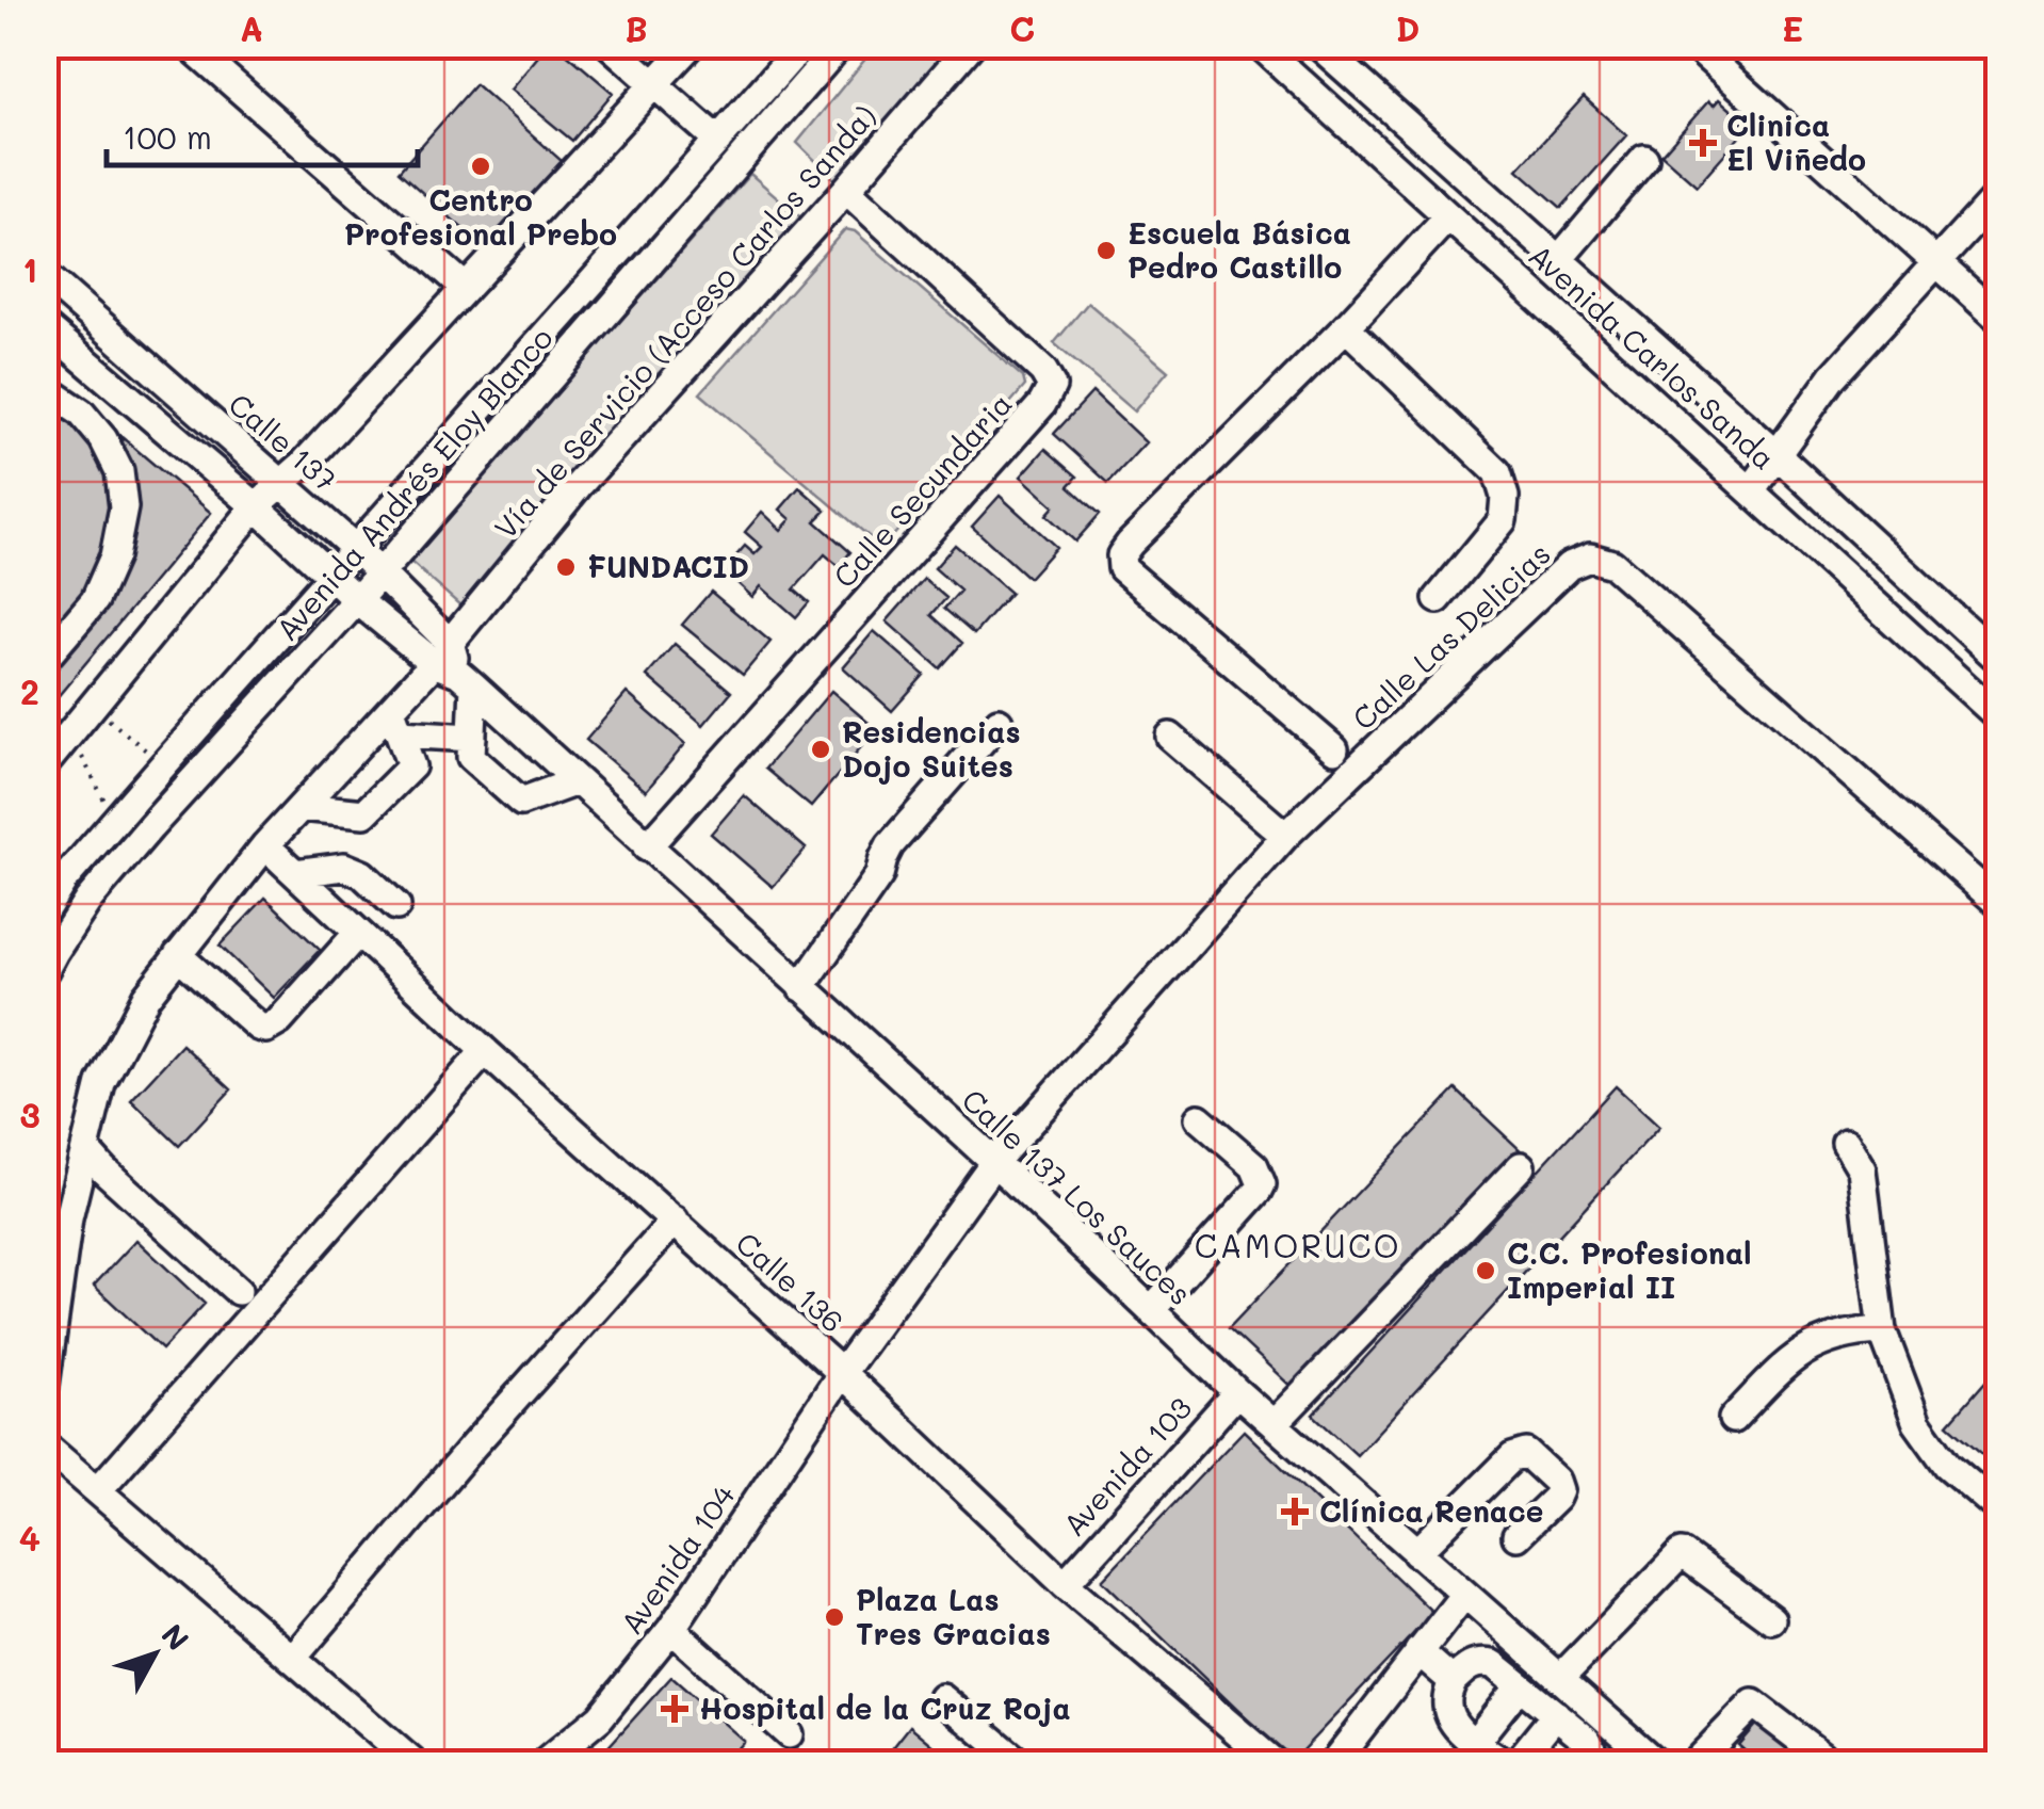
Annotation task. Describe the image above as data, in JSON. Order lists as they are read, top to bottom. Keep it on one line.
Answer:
{"streets":{"street":["Vía de Servicio (Acceso Carlos Sanda)","Avenida Carlos Sanda","Calle 137","Avenida Andrés Eloy Blanco","Calle Secundaria","Calle Las Delicias","Calle 137 Los Sauces","Calle 136","Avenida 103","Avenida 104"]},"crossings":[["Vía de Servicio (Acceso Carlos Sanda)","Calle 137"],["Vía de Servicio (Acceso Carlos Sanda)","Calle Secundaria"],["Vía de Servicio (Acceso Carlos Sanda)","Calle 137 Los Sauces"],["Vía de Servicio (Acceso Carlos Sanda)","Calle 136"],["Calle 137","Avenida Andrés Eloy Blanco"],["Calle 137","Calle 137 Los Sauces"],["Calle Secundaria","Calle 137 Los Sauces"],["Calle Las Delicias","Calle 137 Los Sauces"],["Calle Las Delicias","Avenida 104"],["Calle 137 Los Sauces","Avenida 103"],["Calle 137 Los Sauces","Avenida 104"],["Calle 136","Avenida 103"],["Calle 136","Avenida 104"]],"districts":["CAMORUCO"],"places":{"health":["Clinica El Viñedo","Clínica Renace","Hospital de la Cruz Roja"],"other":["Centro Profesional Prebo","Escuela Básica Pedro Castillo","FUNDACID","Residencias Dojo Suites","C.C. Profesional Imperial II","Plaza Las Tres Gracias"]},"scale_bar":"100 m","north":"top right","grid":{"columns":["A","B","C","D","E"],"rows":["1","2","3","4"]}}
